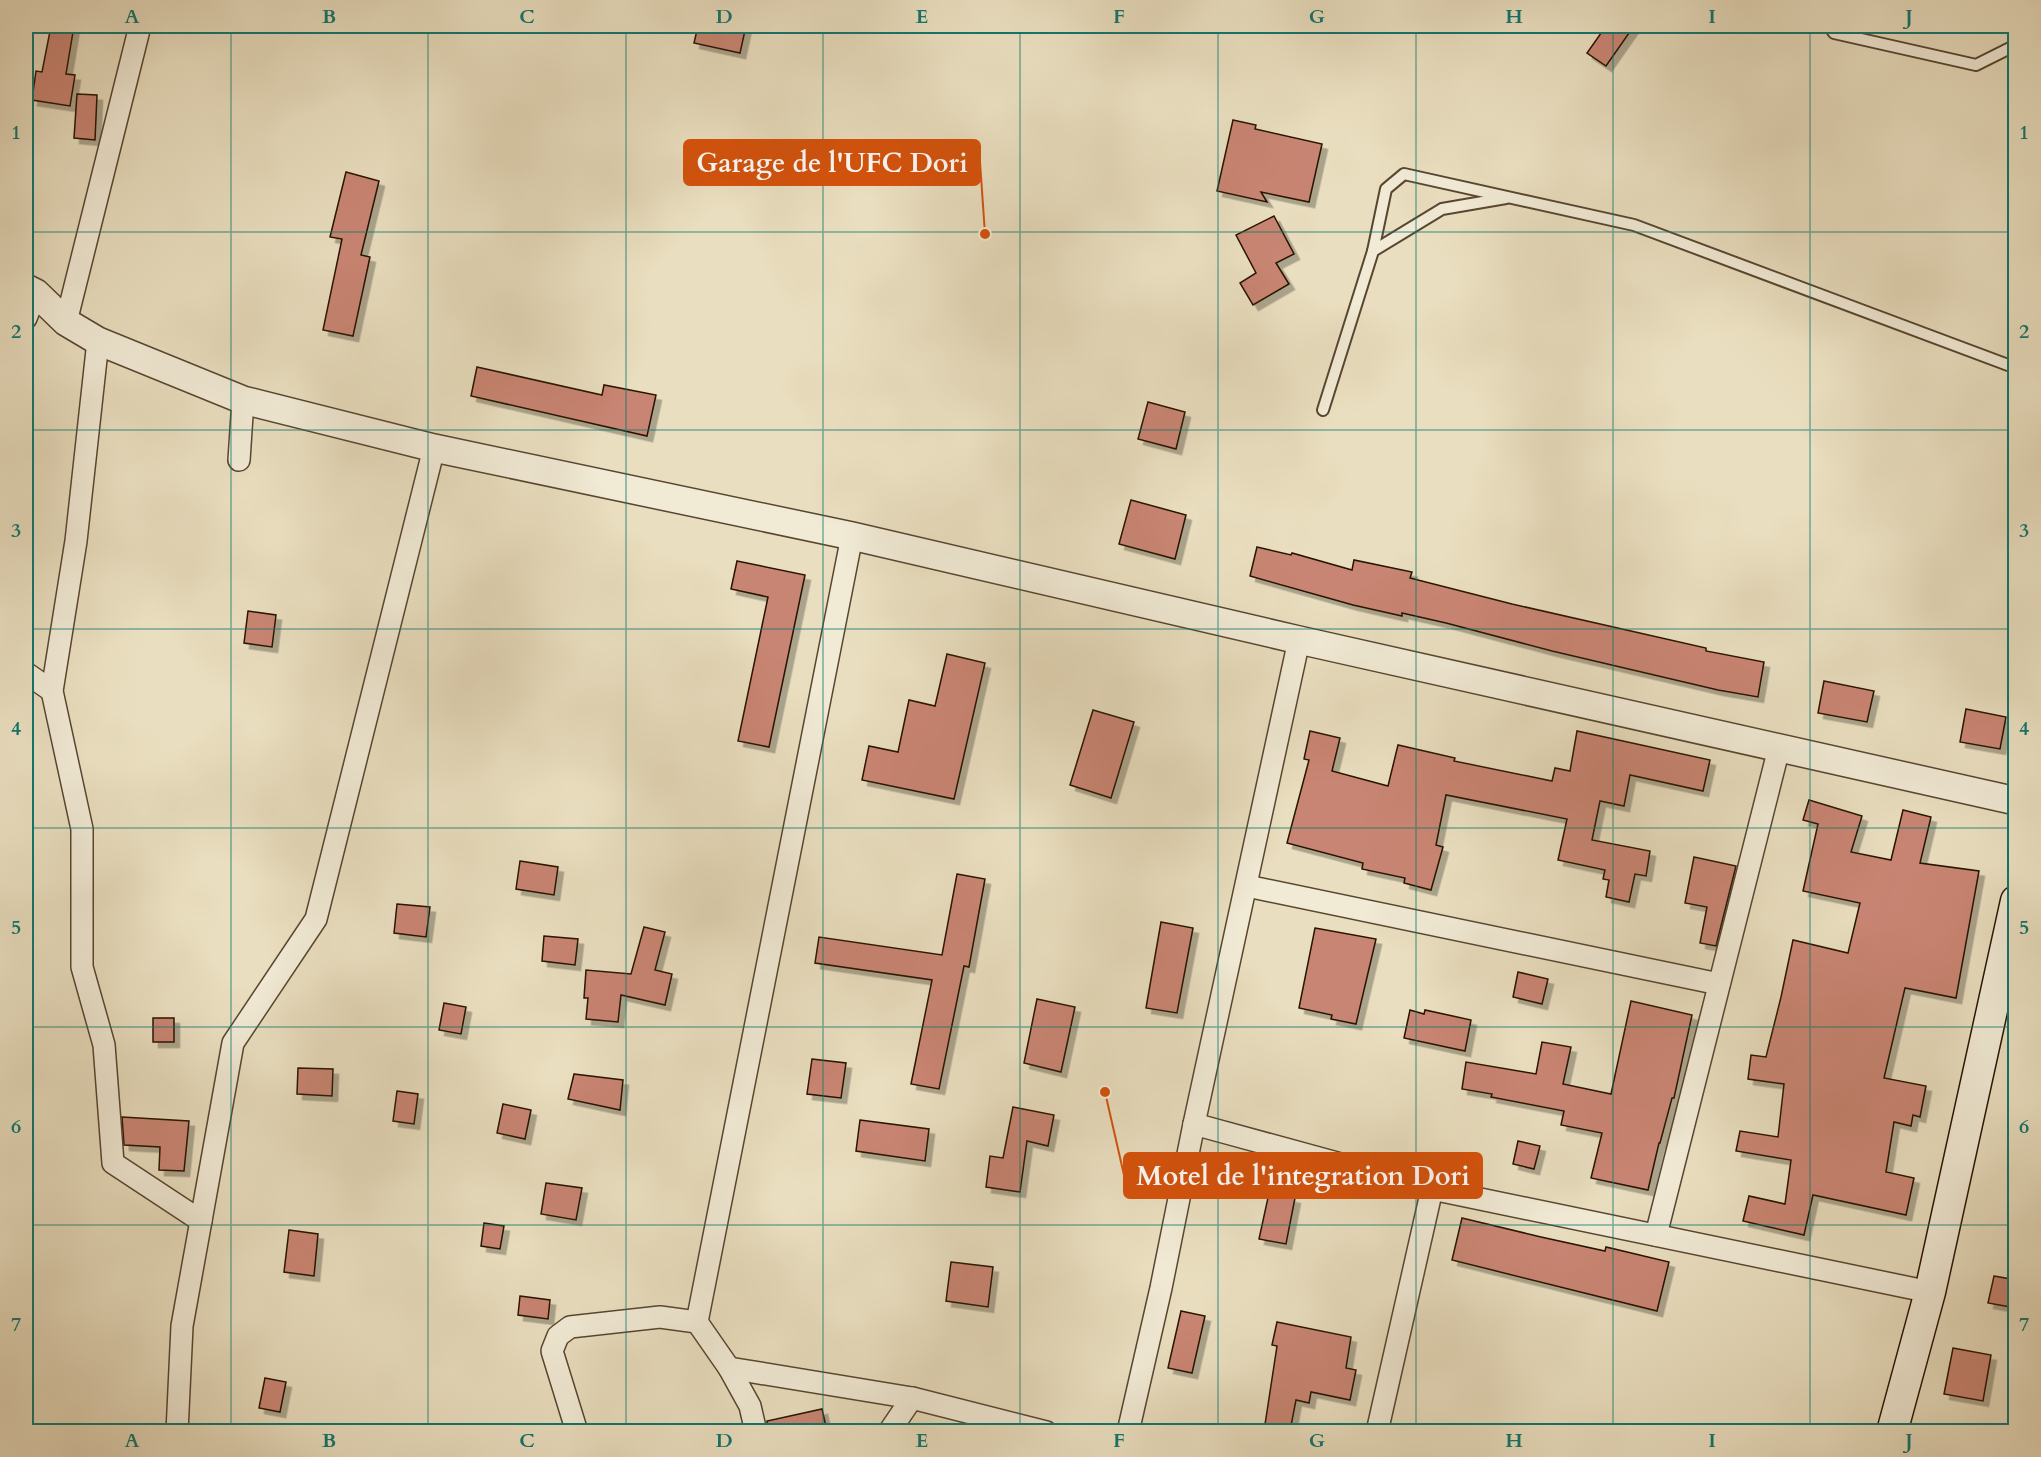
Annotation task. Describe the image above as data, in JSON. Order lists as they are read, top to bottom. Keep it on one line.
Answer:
{"places":["Garage de l'UFC Dori","Motel de l'integration Dori"],"grid":{"columns":["A","B","C","D","E","F","G","H","I","J"],"rows":["1","2","3","4","5","6","7"]}}
